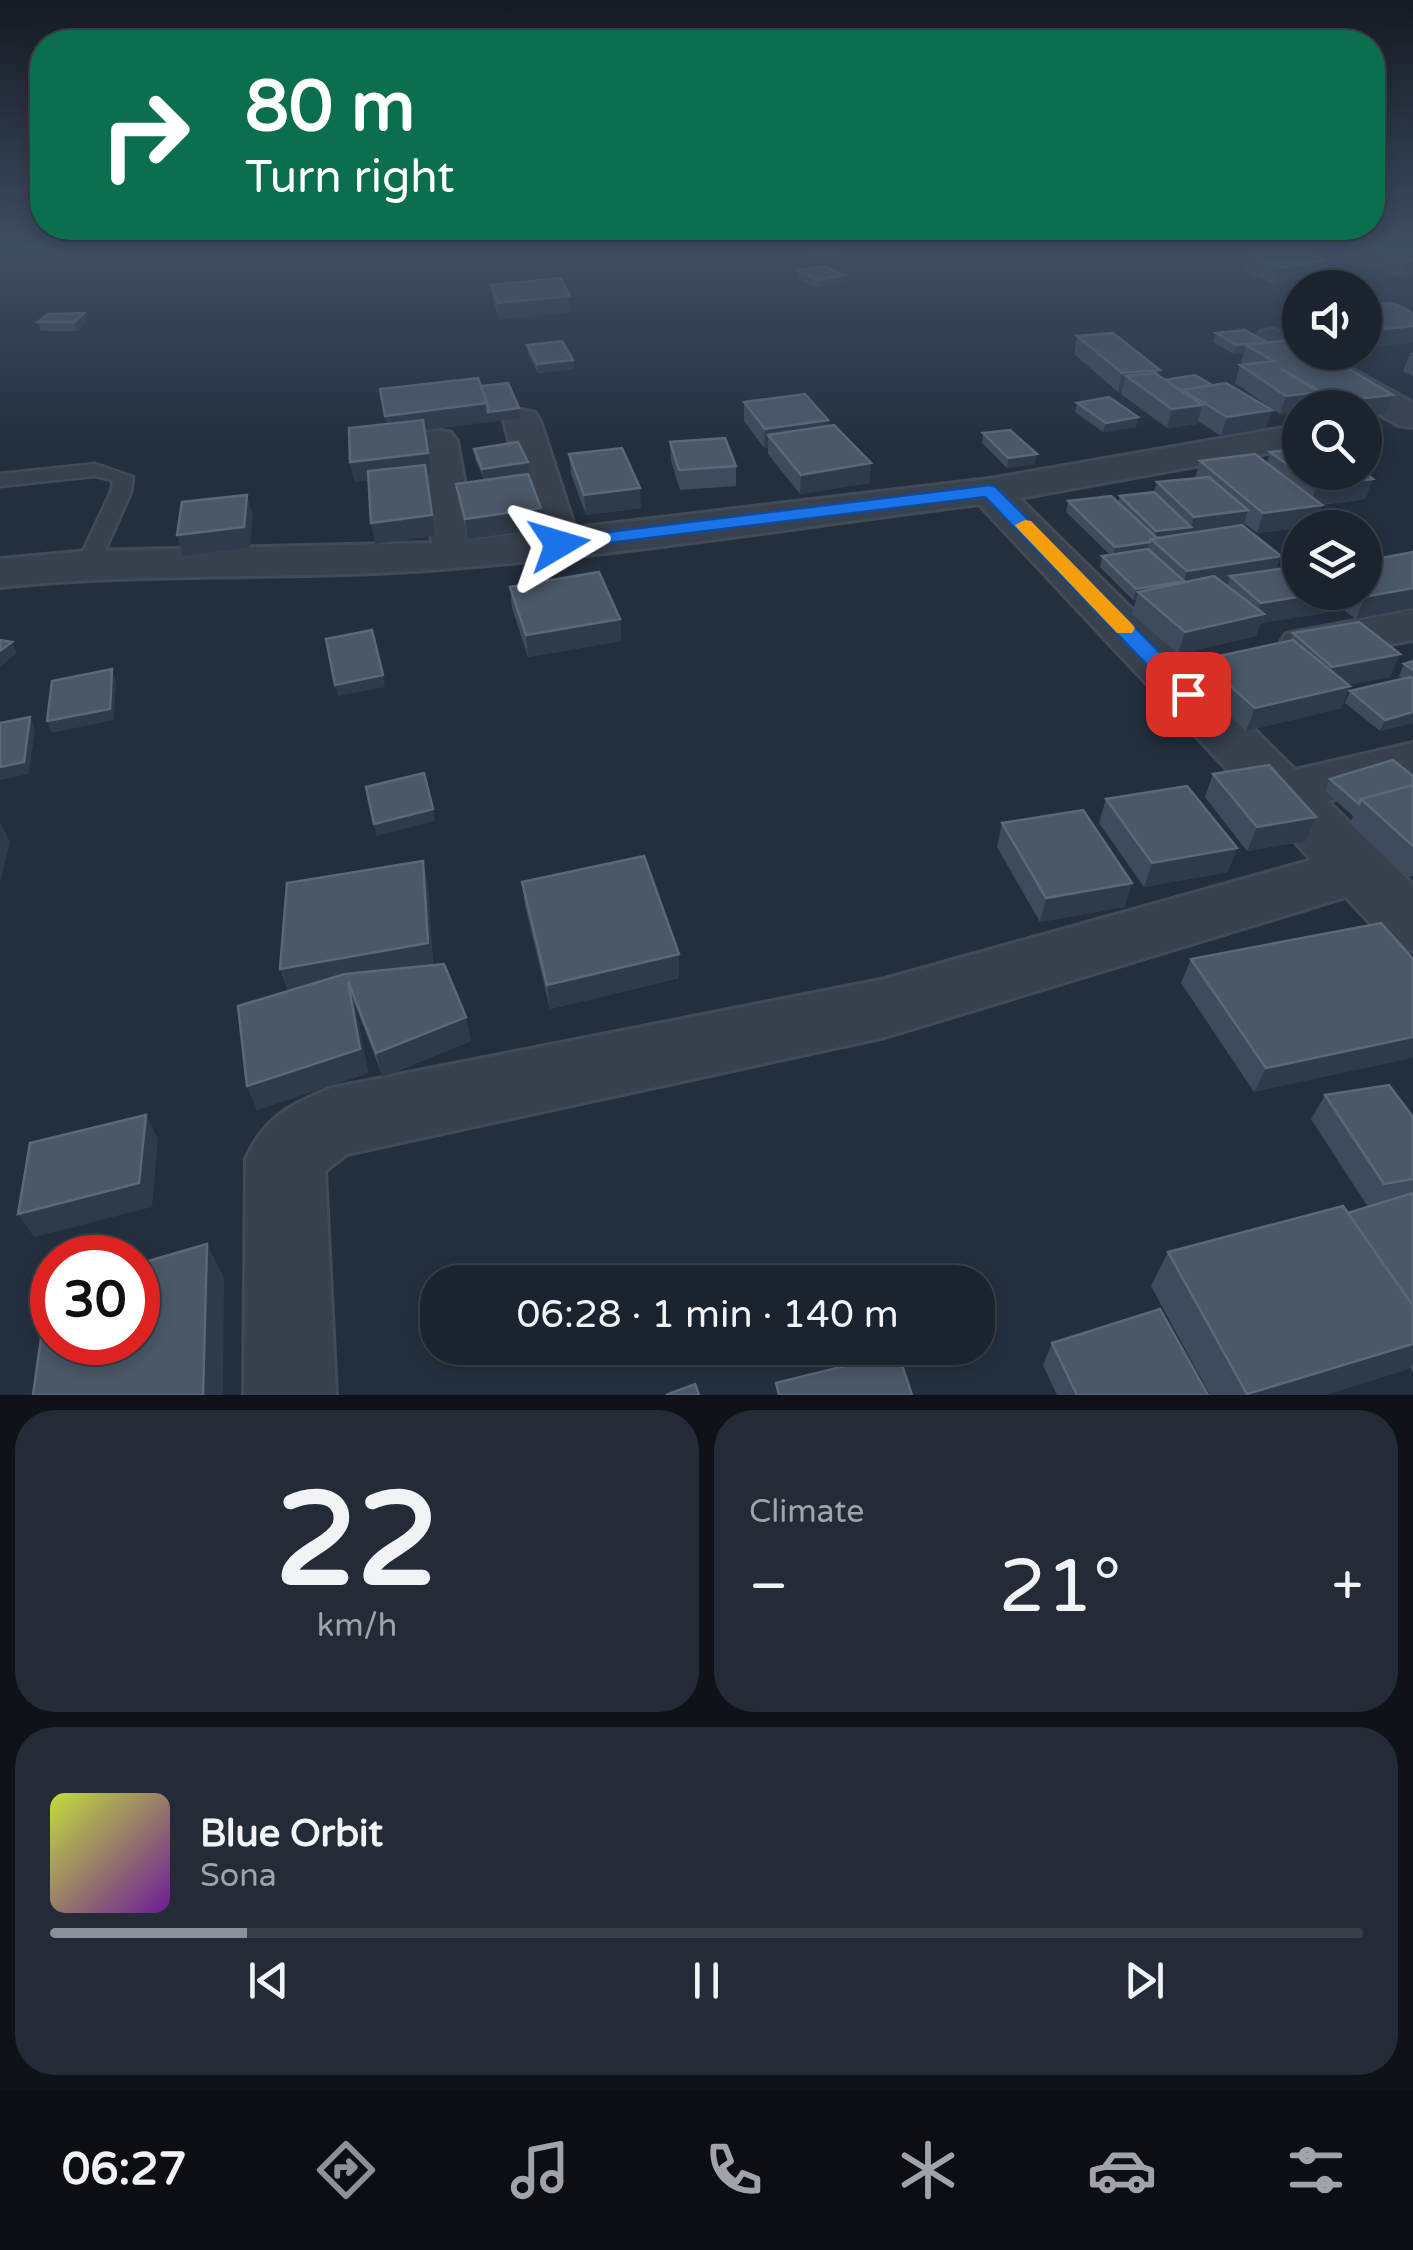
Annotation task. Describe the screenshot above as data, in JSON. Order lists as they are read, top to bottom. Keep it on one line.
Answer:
{"page":{"turn":["80 m","Turn right"],"limit":"30","trip":"06:28 · 1 min · 140 m","tile":[["22","km/h"],"Climate"],"heat":["−","21°","+"],"song":["Blue Orbit","Sona"],"tabs":"06:27"}}
